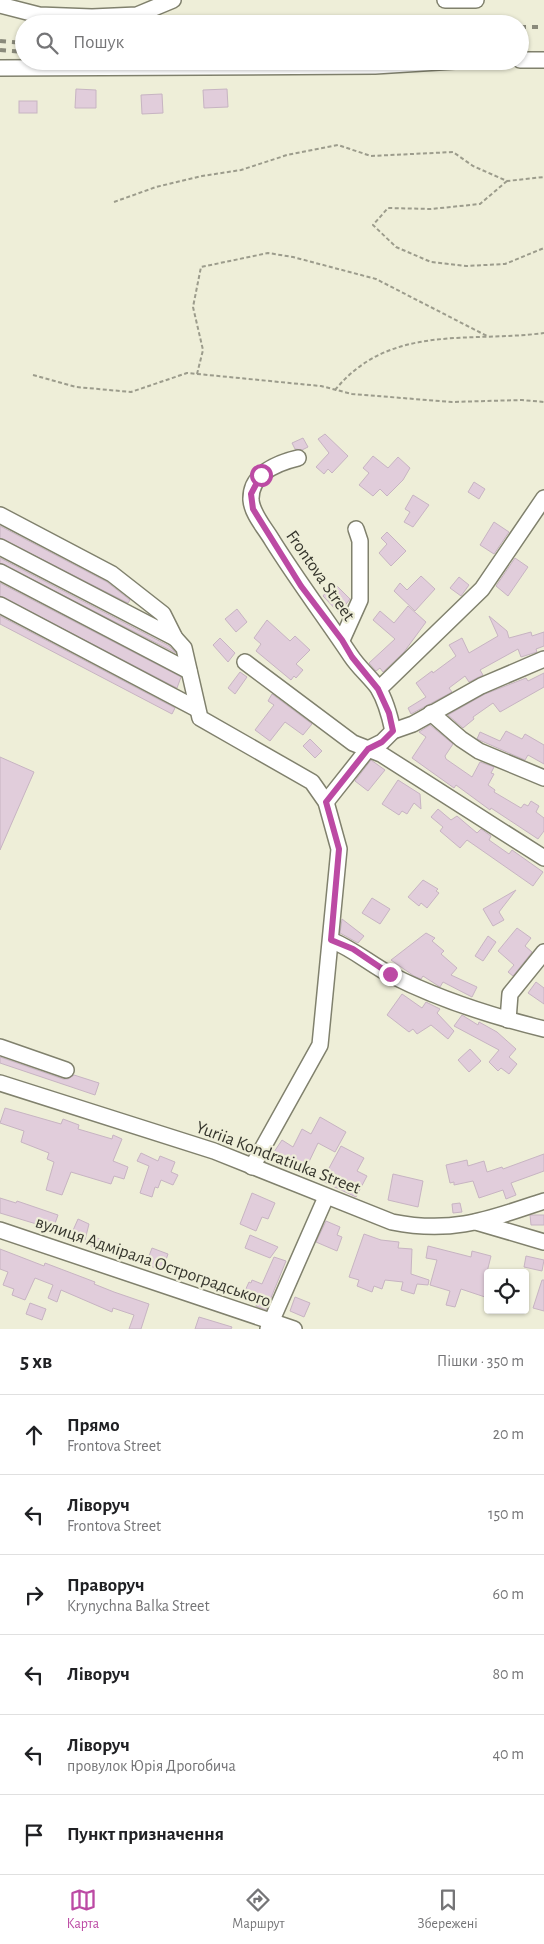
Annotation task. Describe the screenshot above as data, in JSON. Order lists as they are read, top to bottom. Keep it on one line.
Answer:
{"streets":{"street":["Frontova Street","Yuriia Kondratiuka Street","вулиця Адмірала Остроградського"]},"page":{"search":"Пошук","heading":["5 хв","Пішки · 350 m"],"list":[["Прямо","Frontova Street","20 m"],["Ліворуч","Frontova Street","150 m"],["Праворуч","Krynychna Balka Street","60 m"],["Ліворуч","80 m"],["Ліворуч","провулок Юрія Дрогобича","40 m"],"Пункт призначення"],"nav":["Карта","Маршрут","Збережені"]}}
